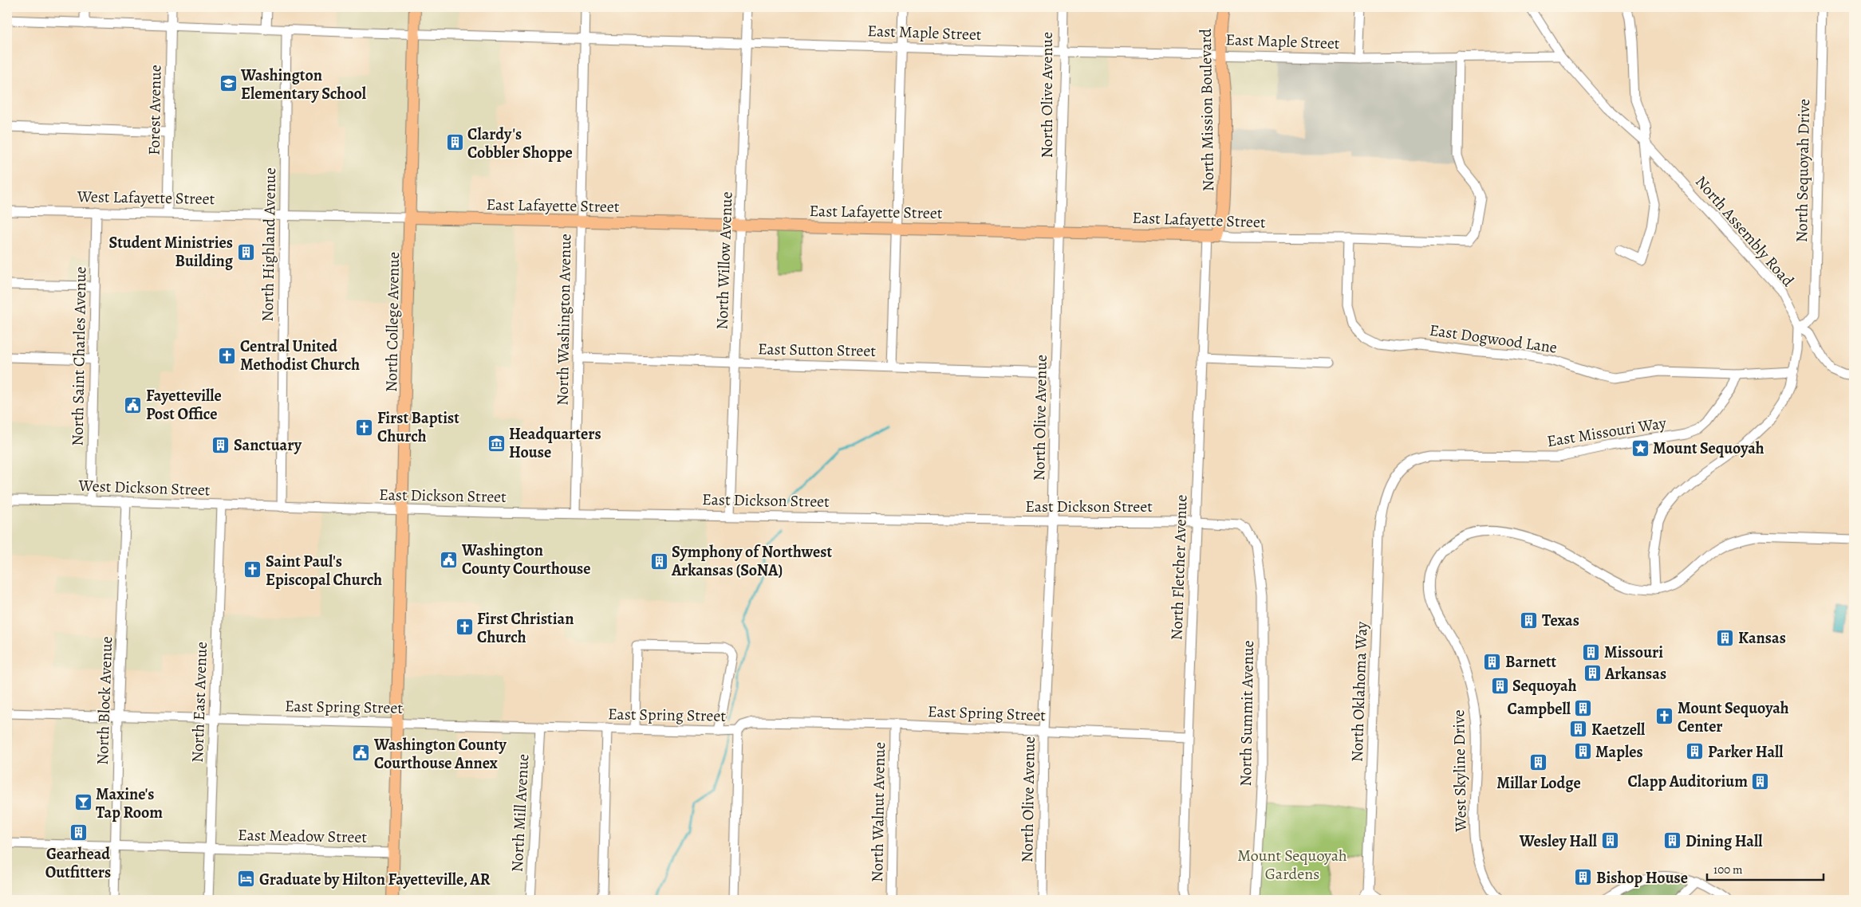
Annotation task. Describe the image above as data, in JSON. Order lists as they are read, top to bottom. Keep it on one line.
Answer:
{"streets":{"main road":["North Mission Boulevard","East Lafayette Street","North College Avenue"],"street":["East Maple Street","North Olive Avenue","Forest Avenue","North Sequoyah Drive","West Lafayette Street","North Assembly Road","North Highland Avenue","North Willow Avenue","North Washington Avenue","East Dogwood Lane","East Sutton Street","North Saint Charles Avenue","East Missouri Way","West Dickson Street","East Dickson Street","North Fletcher Avenue","North Oklahoma Way","North Block Avenue","North East Avenue","East Spring Street","North Summit Avenue","West Skyline Drive","North Walnut Avenue","North Mill Avenue","East Meadow Street"]},"crossings":[["East Maple Street","North Olive Avenue"],["East Maple Street","Forest Avenue"],["East Maple Street","North Mission Boulevard"],["East Maple Street","East Lafayette Street"],["East Maple Street","North Assembly Road"],["East Maple Street","North Highland Avenue"],["East Maple Street","North Willow Avenue"],["East Maple Street","North Washington Avenue"],["East Maple Street","North College Avenue"],["North Olive Avenue","East Lafayette Street"],["North Olive Avenue","East Sutton Street"],["North Olive Avenue","East Dickson Street"],["North Olive Avenue","East Spring Street"],["Forest Avenue","West Lafayette Street"],["North Mission Boulevard","East Lafayette Street"],["North Mission Boulevard","North Fletcher Avenue"],["North Sequoyah Drive","North Assembly Road"],["West Lafayette Street","East Lafayette Street"],["West Lafayette Street","North Highland Avenue"],["West Lafayette Street","North Saint Charles Avenue"],["East Lafayette Street","North Highland Avenue"],["East Lafayette Street","North Willow Avenue"],["East Lafayette Street","North Washington Avenue"],["East Lafayette Street","North College Avenue"],["East Lafayette Street","East Dogwood Lane"],["East Lafayette Street","North Fletcher Avenue"],["North Assembly Road","East Dogwood Lane"],["North Assembly Road","West Skyline Drive"],["North Highland Avenue","West Dickson Street"],["North Highland Avenue","East Dickson Street"],["North Willow Avenue","East Sutton Street"],["North Willow Avenue","East Dickson Street"],["North Washington Avenue","East Sutton Street"],["North Washington Avenue","East Dickson Street"],["North College Avenue","East Dickson Street"],["North College Avenue","East Spring Street"],["North College Avenue","East Meadow Street"],["East Dogwood Lane","East Missouri Way"],["North Saint Charles Avenue","West Dickson Street"],["East Missouri Way","North Oklahoma Way"],["West Dickson Street","East Dickson Street"],["West Dickson Street","North Block Avenue"],["West Dickson Street","North East Avenue"],["East Dickson Street","North Fletcher Avenue"],["East Dickson Street","North Summit Avenue"],["North Fletcher Avenue","East Spring Street"],["North Block Avenue","East Spring Street"],["North Block Avenue","East Meadow Street"],["North East Avenue","East Spring Street"],["North East Avenue","East Meadow Street"],["East Spring Street","North Walnut Avenue"],["East Spring Street","North Mill Avenue"]],"parks":["Mount Sequoyah Gardens"],"places":{"school or university":["Washington Elementary School"],"building":["Clardy's Cobbler Shoppe","Student Ministries Building","Sanctuary","Symphony of Northwest Arkansas (SoNA)","Texas","Kansas","Missouri","Barnett","Arkansas","Sequoyah","Campbell","Kaetzell","Maples","Parker Hall","Millar Lodge","Clapp Auditorium","Gearhead Outfitters","Wesley Hall","Dining Hall","Bishop House"],"church":["Central United Methodist Church","First Baptist Church","Saint Paul's Episcopal Church","First Christian Church","Mount Sequoyah Center"],"public building":["Fayetteville Post Office","Washington County Courthouse","Washington County Courthouse Annex"],"museum":["Headquarters House"],"place":["Mount Sequoyah"],"bar":["Maxine's Tap Room"],"hotel":["Graduate by Hilton Fayetteville, AR"]},"scale_bar":"100 m"}
